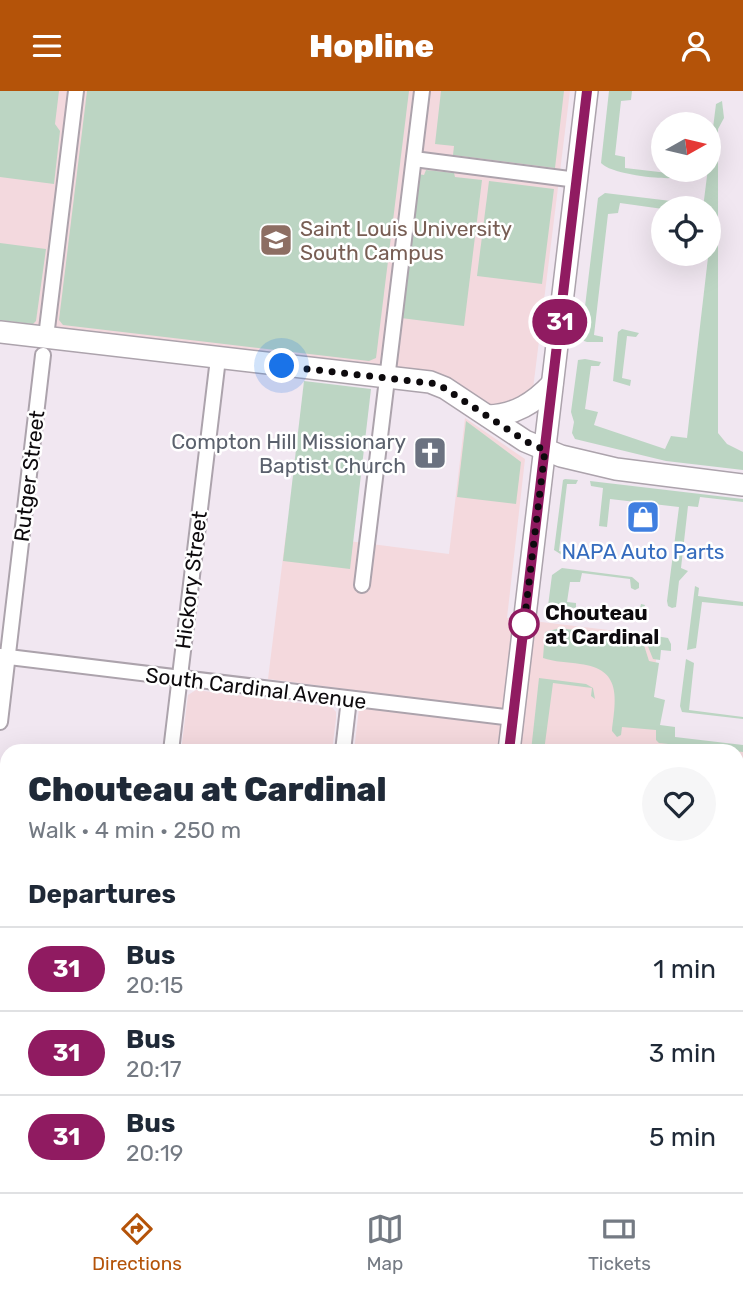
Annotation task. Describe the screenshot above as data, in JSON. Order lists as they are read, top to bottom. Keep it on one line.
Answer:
{"streets":{"street":["Rutger Street","Hickory Street","South Cardinal Avenue"]},"crossings":[["Rutger Street","South Cardinal Avenue"],["Hickory Street","South Cardinal Avenue"]],"places":{"school or university":["Saint Louis University South Campus"],"church":["Compton Hill Missionary Baptist Church"],"shop":["NAPA Auto Parts"],"other":["Chouteau at Cardinal"]},"lines":["bus line 31"],"north":"right","page":{"header":"Hopline","on_map":"31","heading":[["Chouteau at Cardinal","Walk · 4 min · 250 m"],"Departures"],"list":[{"mark":"31","name":"Bus","note":"20:15","value":"1 min"},{"mark":"31","name":"Bus","note":"20:17","value":"3 min"},{"mark":"31","name":"Bus","note":"20:19","value":"5 min"}],"tabs":["Directions","Map","Tickets"]}}
